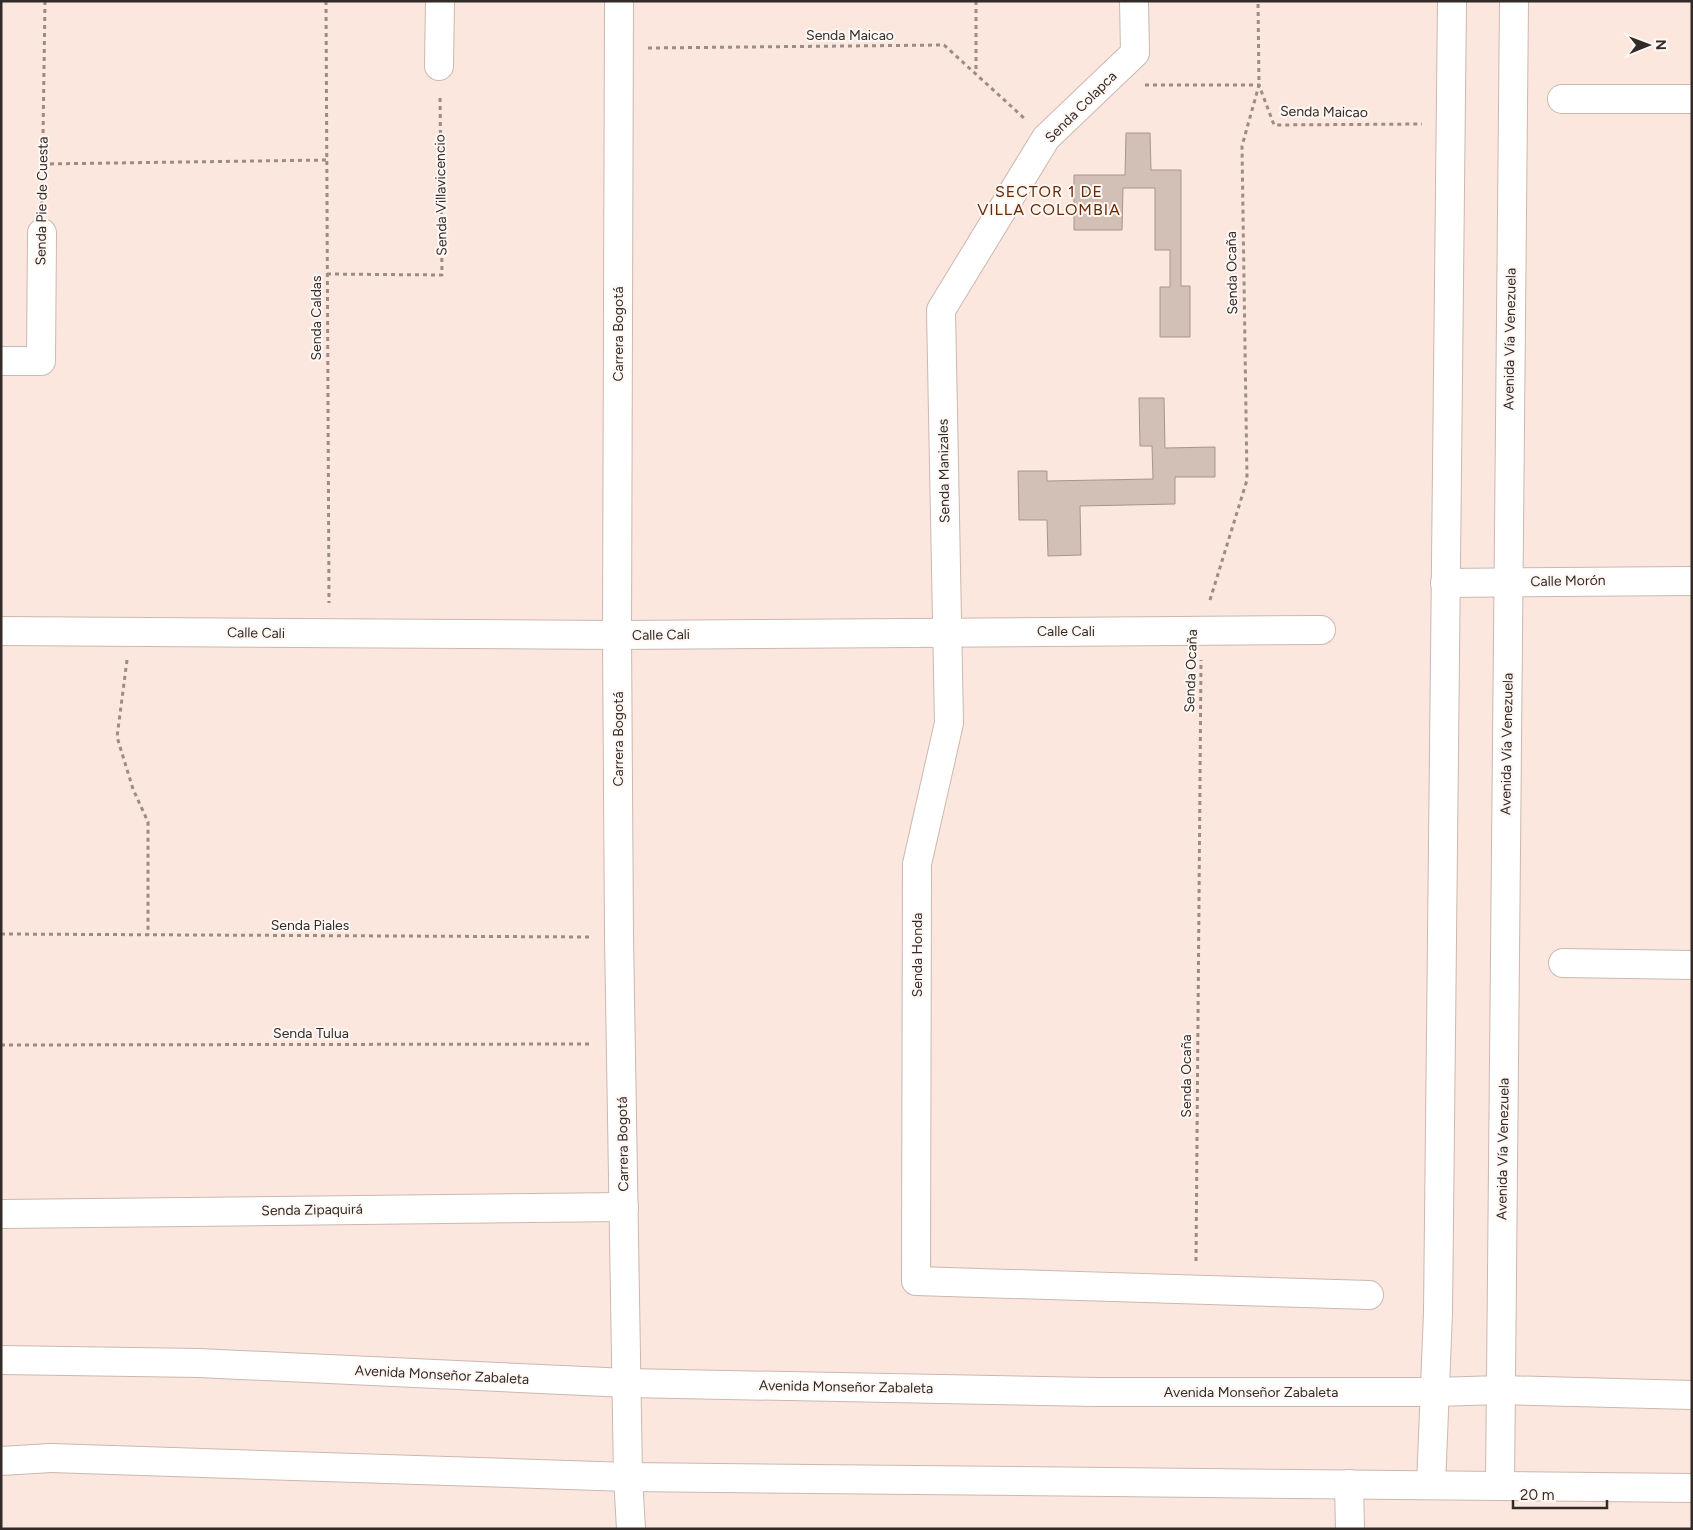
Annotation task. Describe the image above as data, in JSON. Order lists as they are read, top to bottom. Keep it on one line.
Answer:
{"streets":{"street":["Senda Colapca","Senda Pie de Cuesta","Carrera Bogotá","Avenida Vía Venezuela","Senda Manizales","Calle Morón","Calle Cali","Senda Honda","Senda Zipaquirá","Avenida Monseñor Zabaleta"],"path":["Senda Maicao","Senda Villavicencio","Senda Ocaña","Senda Caldas","Senda Piales","Senda Tulua"]},"crossings":[["Senda Maicao","Senda Colapca"],["Senda Maicao","Senda Ocaña"],["Senda Maicao","Carrera Bogotá"],["Senda Colapca","Senda Manizales"],["Senda Villavicencio","Senda Caldas"],["Senda Ocaña","Calle Cali"],["Senda Ocaña","Senda Honda"],["Senda Caldas","Calle Cali"],["Carrera Bogotá","Calle Cali"],["Carrera Bogotá","Senda Piales"],["Carrera Bogotá","Senda Tulua"],["Carrera Bogotá","Senda Zipaquirá"],["Carrera Bogotá","Avenida Monseñor Zabaleta"],["Avenida Vía Venezuela","Calle Morón"],["Avenida Vía Venezuela","Avenida Monseñor Zabaleta"],["Senda Manizales","Calle Cali"],["Senda Manizales","Senda Honda"],["Calle Cali","Senda Honda"]],"districts":["SECTOR 1 DE VILLA COLOMBIA"],"scale_bar":"20 m","north":"right"}
